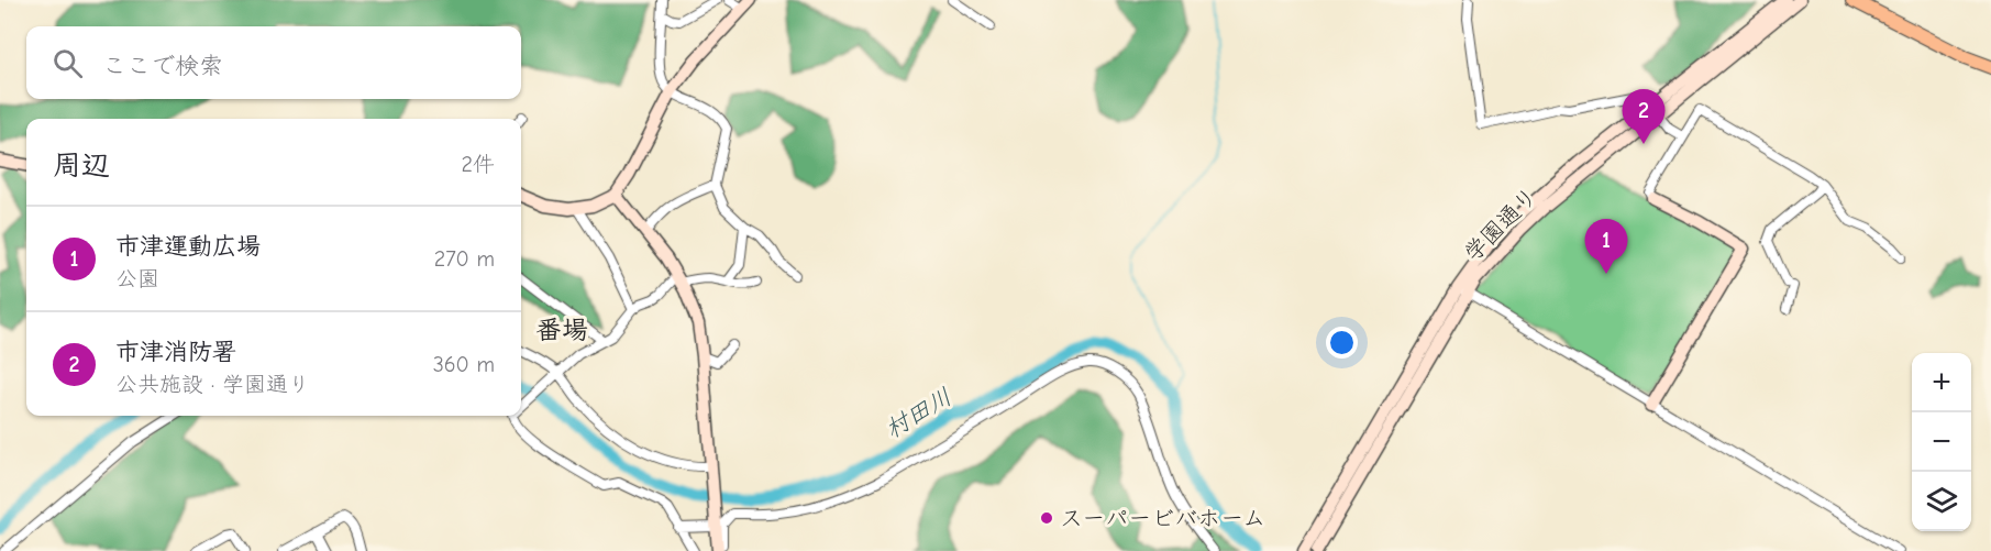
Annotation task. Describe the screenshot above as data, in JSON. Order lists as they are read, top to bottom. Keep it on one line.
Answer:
{"streets":{"street":["学園通り"]},"districts":["番場"],"water":["村田川"],"places":["スーパービバホーム"],"page":{"search":"ここで検索","pins":["2","1"],"heading":["周辺","2件"],"list":[{"mark":"1","name":"市津運動広場","note":"公園","value":"270 m"},{"mark":"2","name":"市津消防署","note":"公共施設 · 学園通り","value":"360 m"}],"map_buttons":["+","−"]}}
